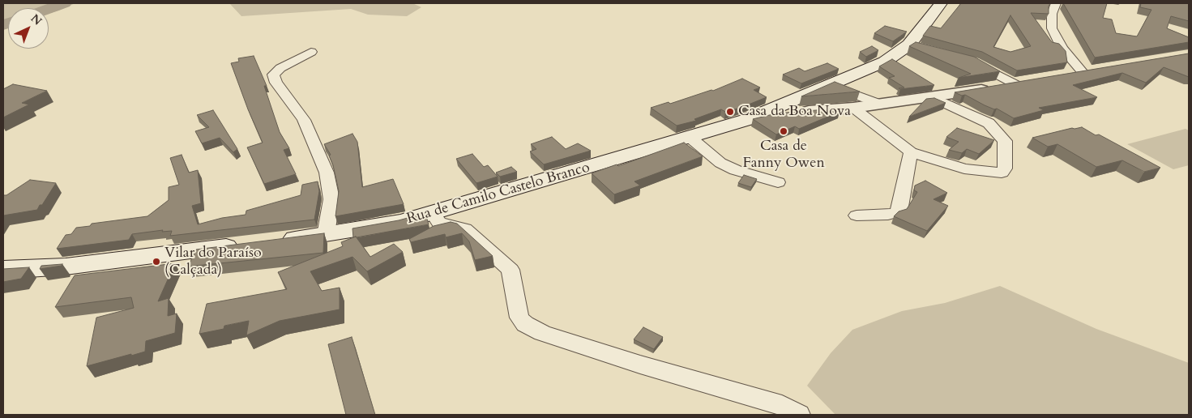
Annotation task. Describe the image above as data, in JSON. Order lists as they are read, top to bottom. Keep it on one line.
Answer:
{"streets":{"main road":["Rua de Camilo Castelo Branco"]},"places":["Casa da Boa Nova","Casa de Fanny Owen","Vilar do Paraíso (Calçada)"],"north":"top right"}
